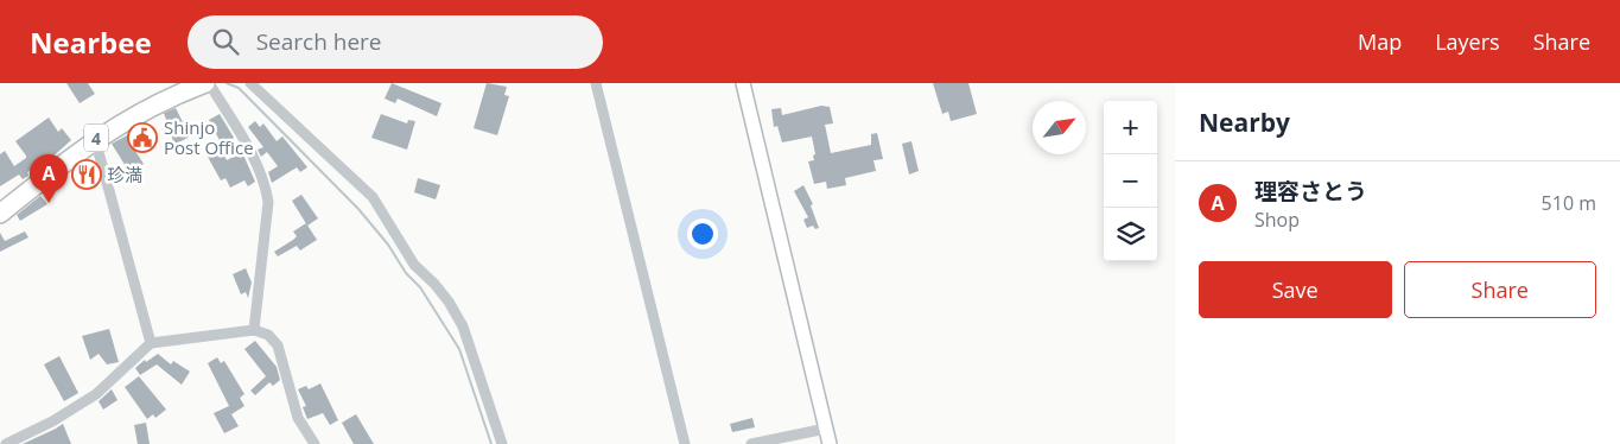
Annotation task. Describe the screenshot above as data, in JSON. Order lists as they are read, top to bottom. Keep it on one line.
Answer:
{"streets":{"highway":["4"]},"places":{"public building":["Shinjo Post Office"],"restaurant":["珍満"]},"north":"top right","page":{"header":"Nearbee","search":"Search here","nav":["Map","Layers","Share"],"heading":"Nearby","map_buttons":["+","−"],"pins":"A","list":[{"mark":"A","name":"理容さとう","note":"Shop","value":"510 m"}],"buttons":["Save","Share"]}}
